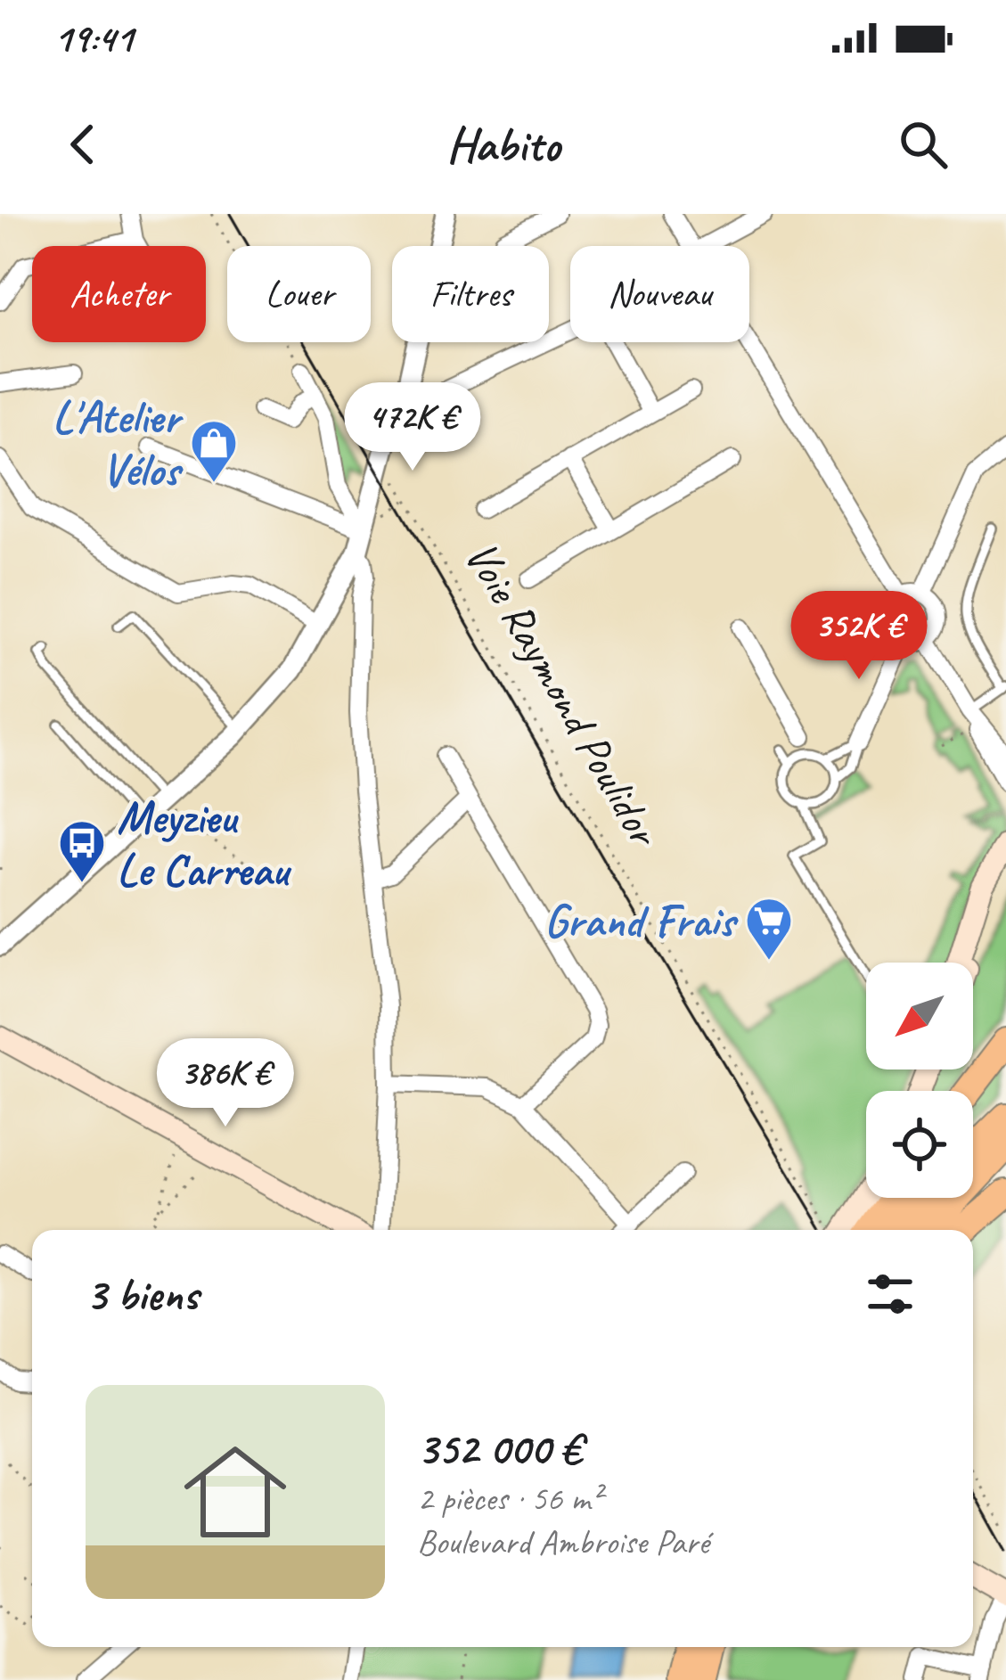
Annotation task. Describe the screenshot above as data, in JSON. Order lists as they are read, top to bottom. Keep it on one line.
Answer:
{"streets":{"path":["Voie Raymond Poulidor"]},"places":{"shop":["L'Atelier Vélos"],"bus stop":["Meyzieu Le Carreau"],"supermarket":["Grand Frais"]},"north":"bottom left","page":{"status":"19:41","header":"Habito","chip":["Acheter","Louer","Filtres","Nouveau"],"price":["472K €","352K €","386K €"],"heading":"3 biens","list":[{"name":"352 000 €","note":"2 pièces · 56 m² · Boulevard Ambroise Paré"}]}}
